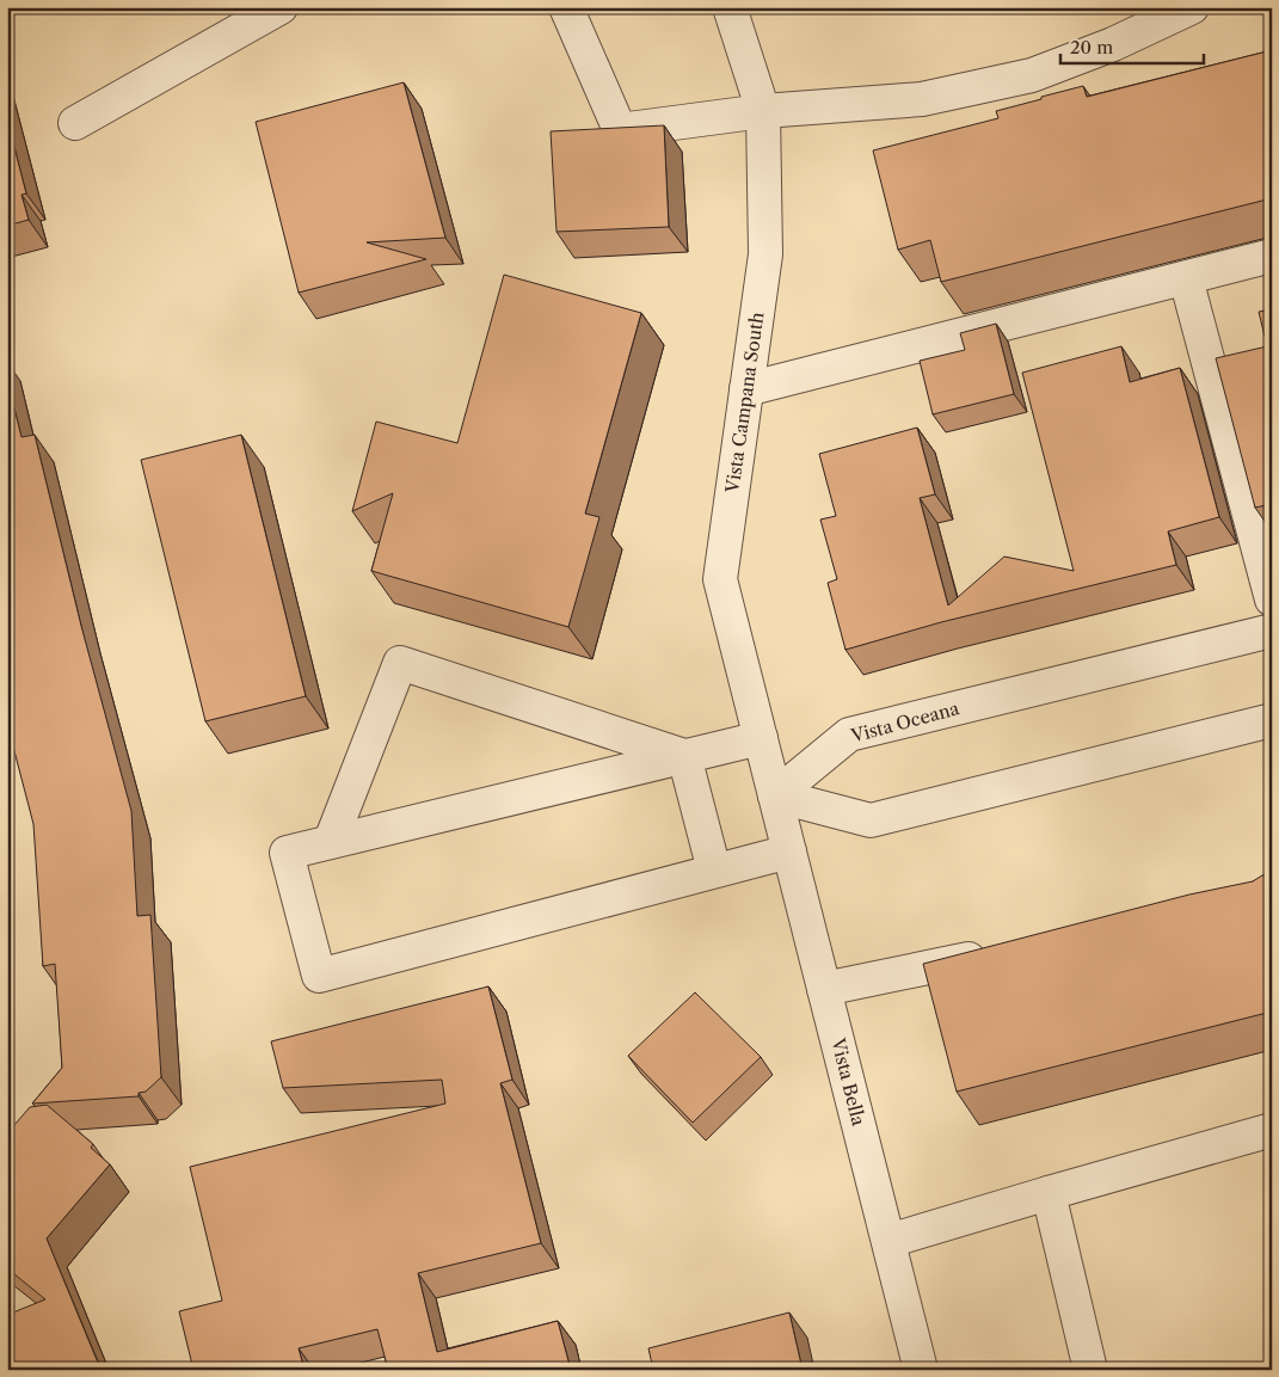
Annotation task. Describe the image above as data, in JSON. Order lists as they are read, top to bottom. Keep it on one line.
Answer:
{"streets":{"street":["Vista Campana South","Vista Oceana","Vista Bella"]},"crossings":[["Vista Campana South","Vista Oceana"],["Vista Campana South","Vista Bella"],["Vista Oceana","Vista Bella"]],"scale_bar":"20 m"}
